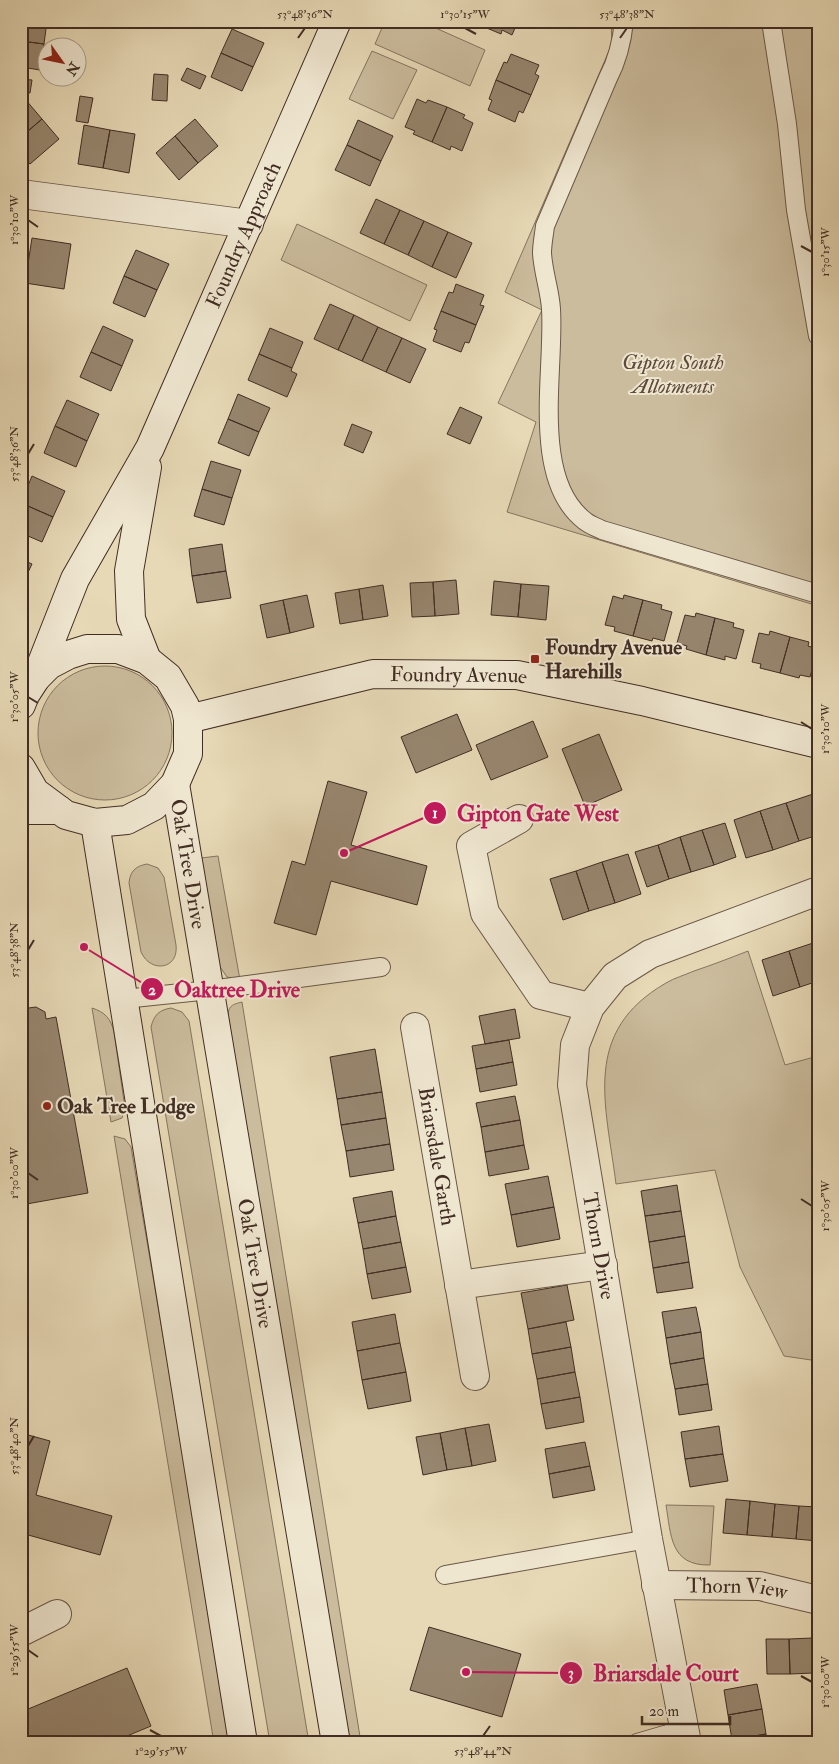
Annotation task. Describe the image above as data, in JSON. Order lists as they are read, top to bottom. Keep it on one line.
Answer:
{"streets":{"street":["Foundry Approach","Foundry Avenue","Oak Tree Drive","Briarsdale Garth","Thorn Drive","Thorn View"]},"crossings":[["Foundry Approach","Foundry Avenue"],["Foundry Approach","Oak Tree Drive"],["Thorn Drive","Thorn View"]],"parks":["Gipton South Allotments"],"places":{"transit":["Foundry Avenue Harehills"],"other":["Gipton Gate West","Oaktree Drive","Oak Tree Lodge","Briarsdale Court"]},"scale_bar":"20 m","north":"bottom right","coordinates":["53°48'36\"N","1°30'15\"W","53°48'38\"N","1°30'10\"W","1°30'05\"W","1°30'00\"W","53°48'40\"N","1°29'55\"W","53°48'44\"N"]}
